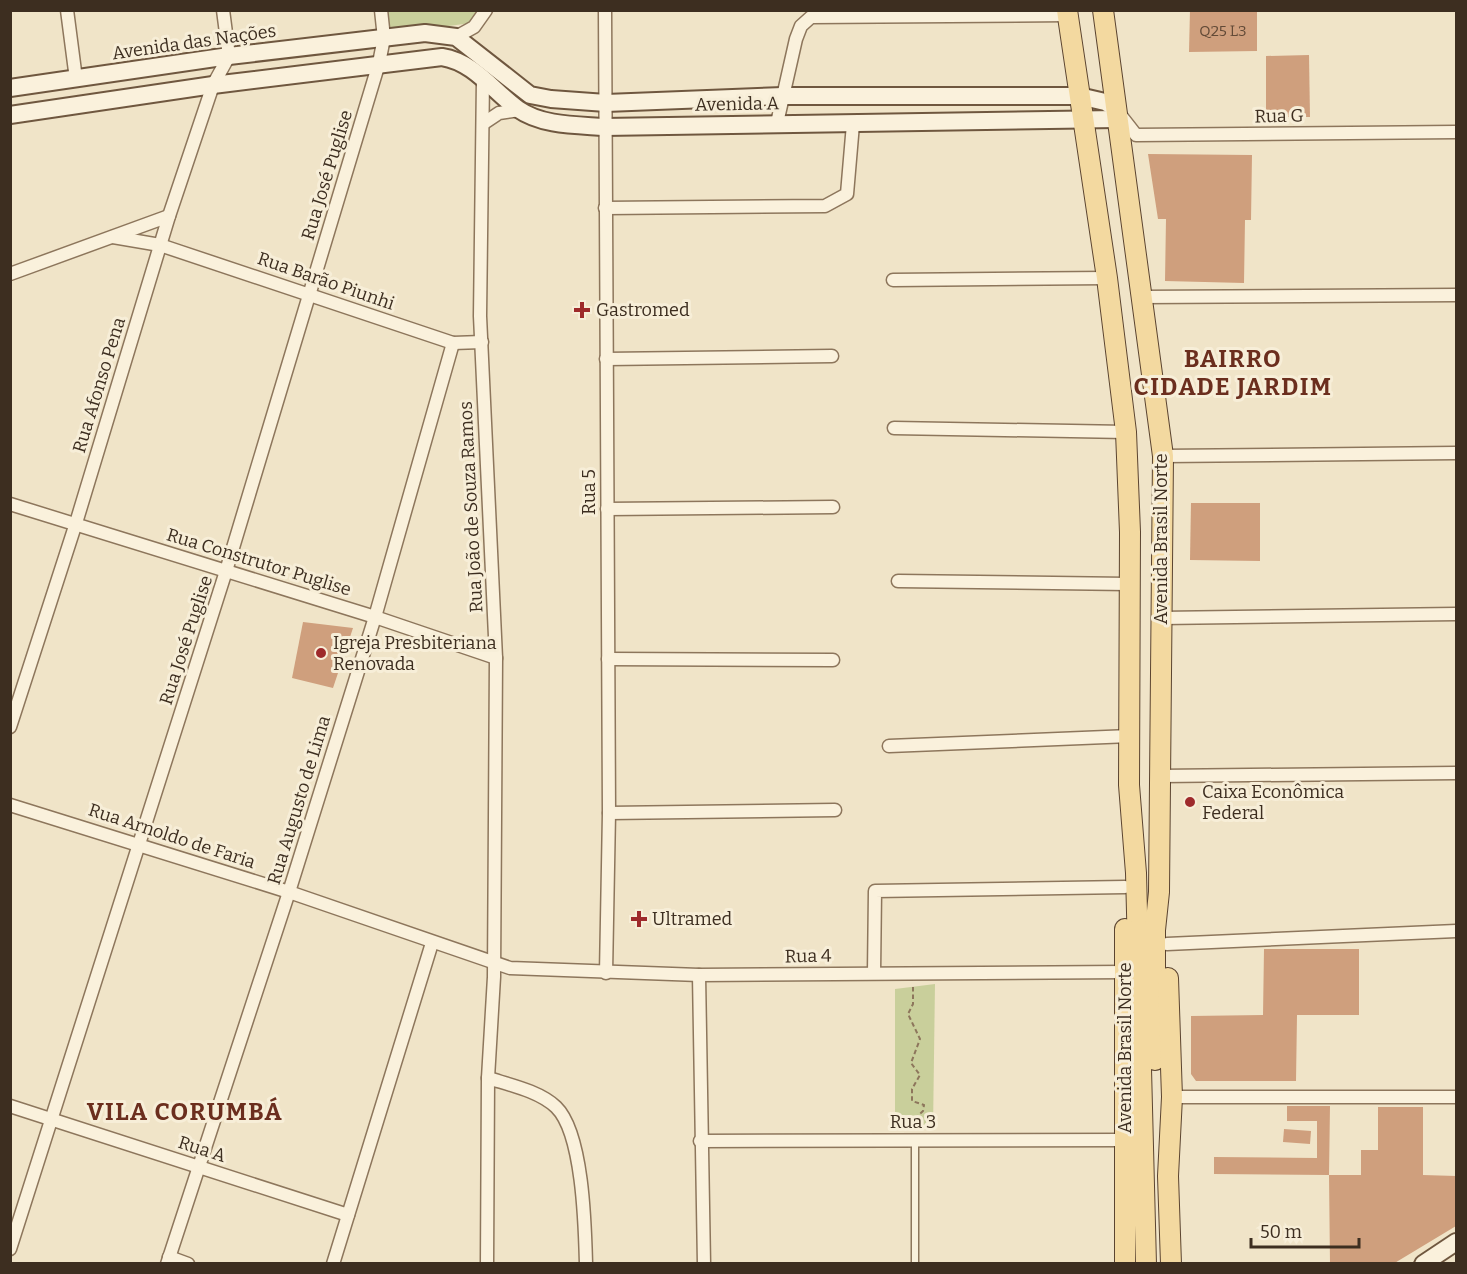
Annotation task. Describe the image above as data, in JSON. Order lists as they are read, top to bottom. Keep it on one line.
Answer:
{"streets":{"main road":["Avenida Brasil Norte"],"street":["Avenida das Nações","Avenida A","Rua G","Rua José Puglise","Rua Barão Piunhi","Rua Afonso Pena","Rua 5","Rua João de Souza Ramos","Rua Construtor Puglise","Rua Augusto de Lima","Rua Arnoldo de Faria","Rua 4","Rua 3","Rua A"]},"crossings":[["Avenida das Nações","Rua José Puglise"],["Avenida das Nações","Rua Afonso Pena"],["Avenida A","Rua G"],["Avenida A","Rua José Puglise"],["Avenida A","Rua 5"],["Avenida A","Rua João de Souza Ramos"],["Avenida A","Avenida Brasil Norte"],["Rua G","Avenida Brasil Norte"],["Rua José Puglise","Rua Barão Piunhi"],["Rua José Puglise","Rua Construtor Puglise"],["Rua José Puglise","Rua Arnoldo de Faria"],["Rua José Puglise","Rua A"],["Rua Barão Piunhi","Rua Afonso Pena"],["Rua Barão Piunhi","Rua João de Souza Ramos"],["Rua Barão Piunhi","Rua Augusto de Lima"],["Rua Afonso Pena","Rua Construtor Puglise"],["Rua 5","Rua 4"],["Rua João de Souza Ramos","Rua Construtor Puglise"],["Rua João de Souza Ramos","Rua Arnoldo de Faria"],["Rua João de Souza Ramos","Rua 4"],["Avenida Brasil Norte","Rua 4"],["Avenida Brasil Norte","Rua 3"],["Rua Construtor Puglise","Rua Augusto de Lima"],["Rua Augusto de Lima","Rua Arnoldo de Faria"],["Rua Augusto de Lima","Rua A"],["Rua Arnoldo de Faria","Rua 4"]],"districts":["BAIRRO CIDADE JARDIM","VILA CORUMBÁ"],"places":{"health":["Gastromed","Ultramed"],"other":["Igreja Presbiteriana Renovada","Caixa Econômica Federal"]},"house_numbers":["Q25 L3"],"scale_bar":"50 m"}
